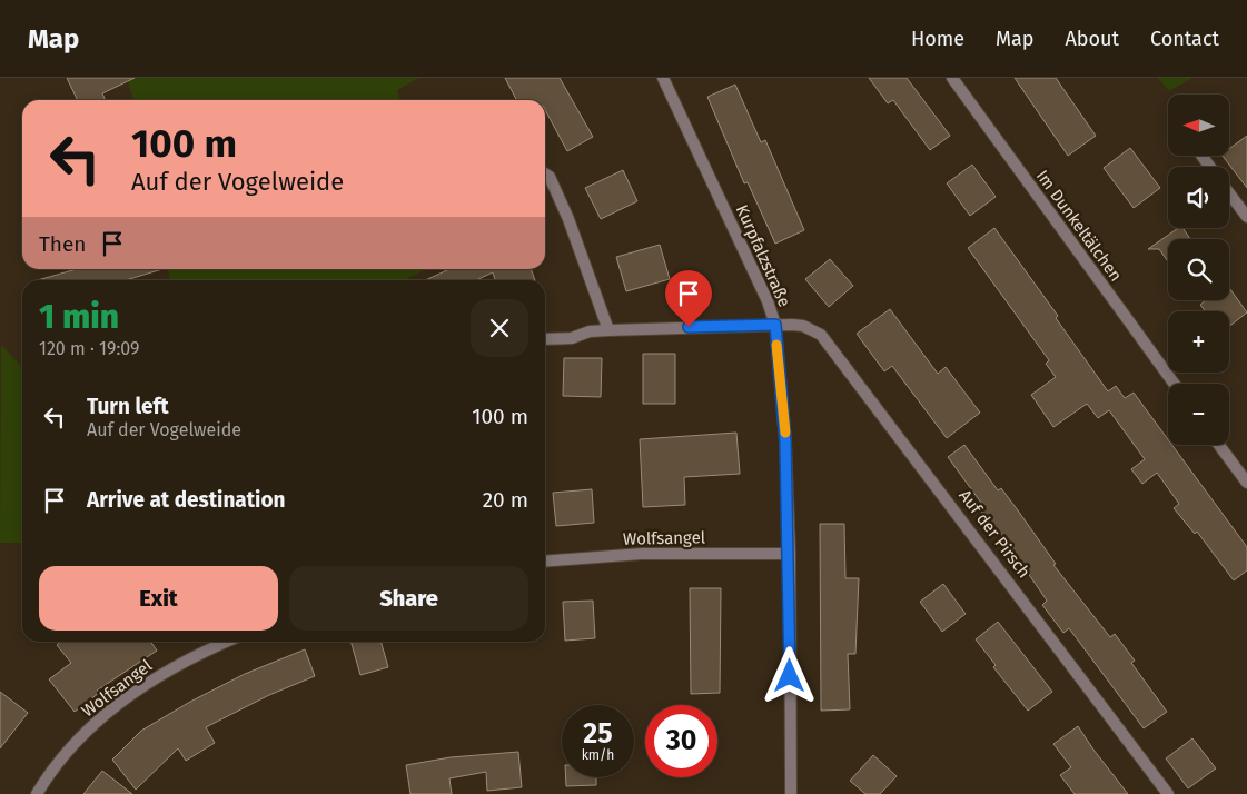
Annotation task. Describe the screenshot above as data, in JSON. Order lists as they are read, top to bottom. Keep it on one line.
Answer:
{"streets":{"street":["Im Dunkeltälchen","Kurpfalzstraße","Auf der Pirsch","Wolfsangel"]},"crossings":[["Kurpfalzstraße","Auf der Pirsch"],["Kurpfalzstraße","Wolfsangel"]],"north":"left","page":{"header":"Map","nav":["Home","Map","About","Contact"],"map_buttons":["+","−"],"turn":["100 m","Auf der Vogelweide"],"then":"Then","heading":["1 min","120 m · 19:09"],"list":[{"name":"Turn left","note":"Auf der Vogelweide","value":"100 m"},{"name":"Arrive at destination","value":"20 m"}],"buttons":["Exit","Share"],"speed":"25 km/h","limit":"30"}}
